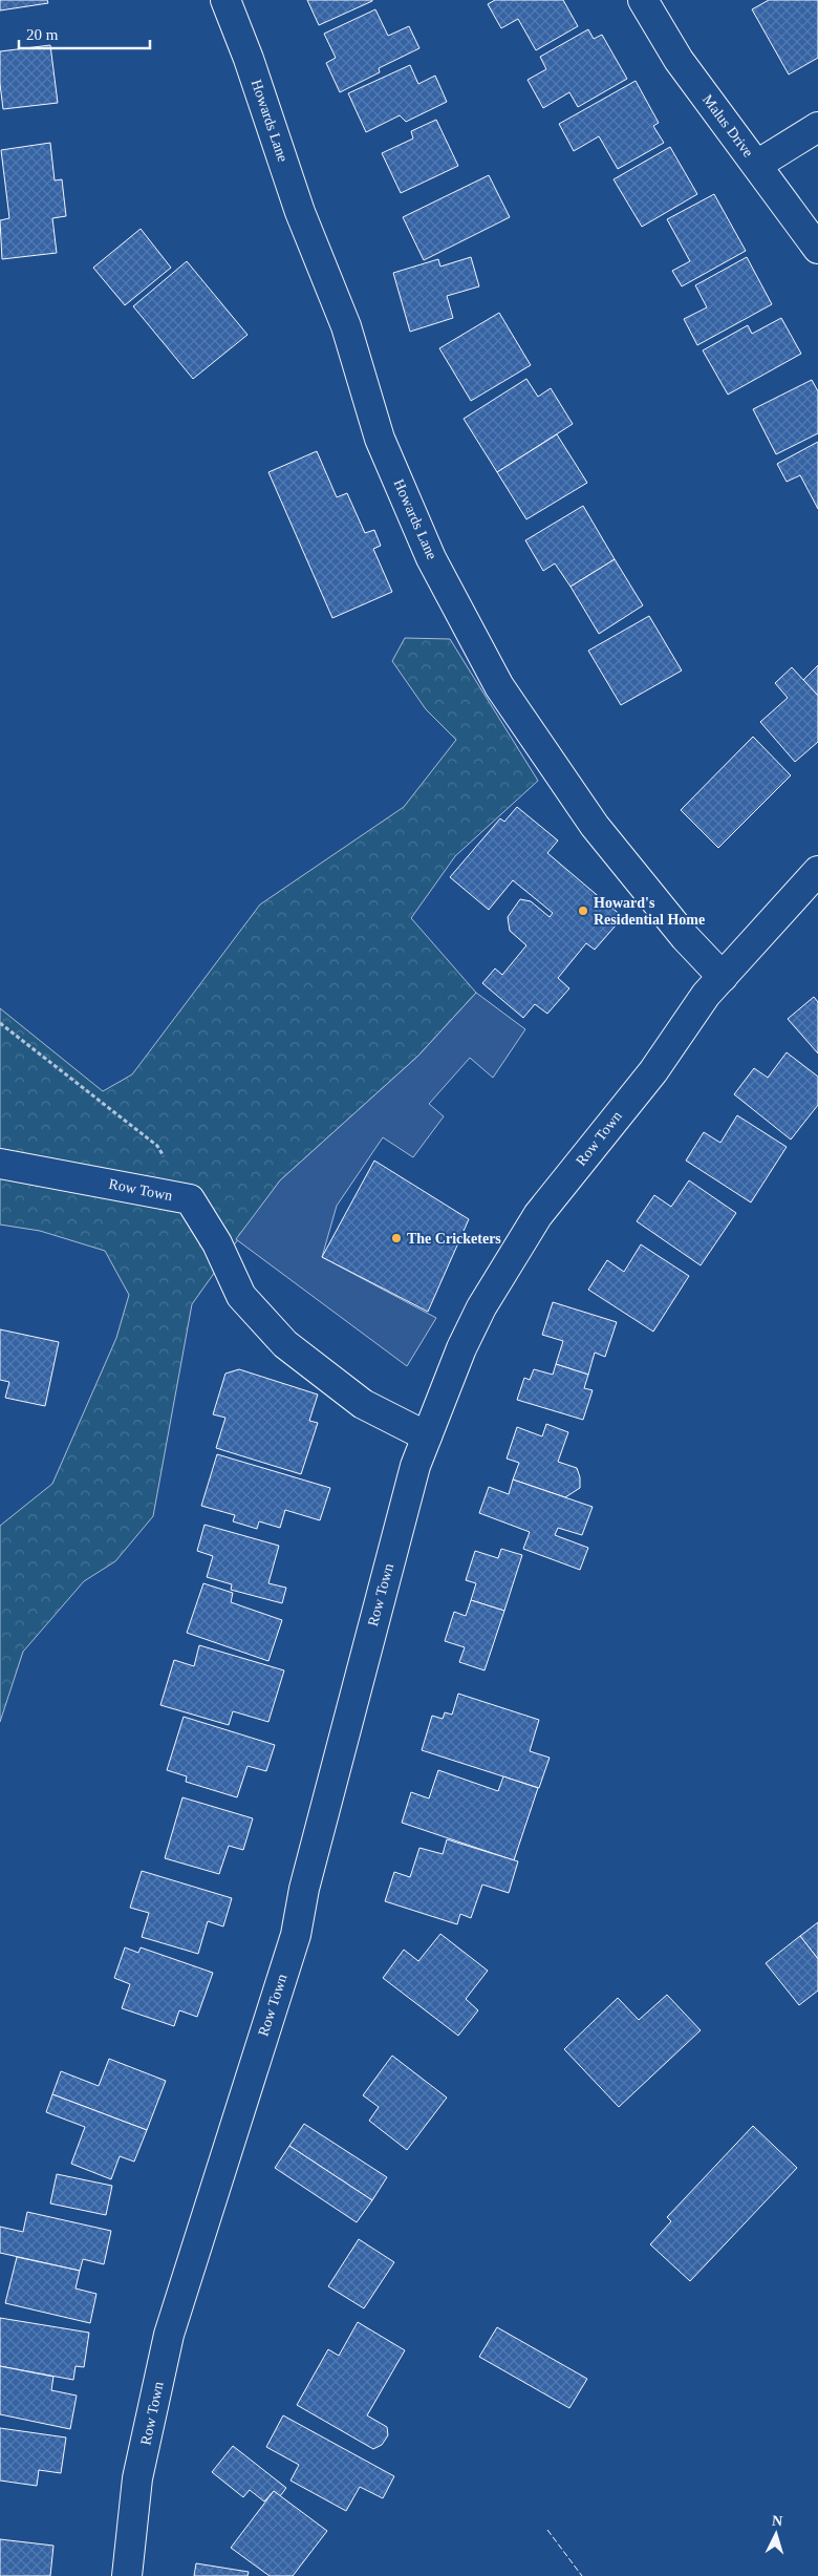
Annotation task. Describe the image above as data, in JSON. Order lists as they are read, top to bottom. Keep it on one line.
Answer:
{"streets":{"street":["Howards Lane","Malus Drive","Row Town"]},"crossings":[["Howards Lane","Row Town"]],"places":["Howard's Residential Home","The Cricketers"],"scale_bar":"20 m","north":"top"}
